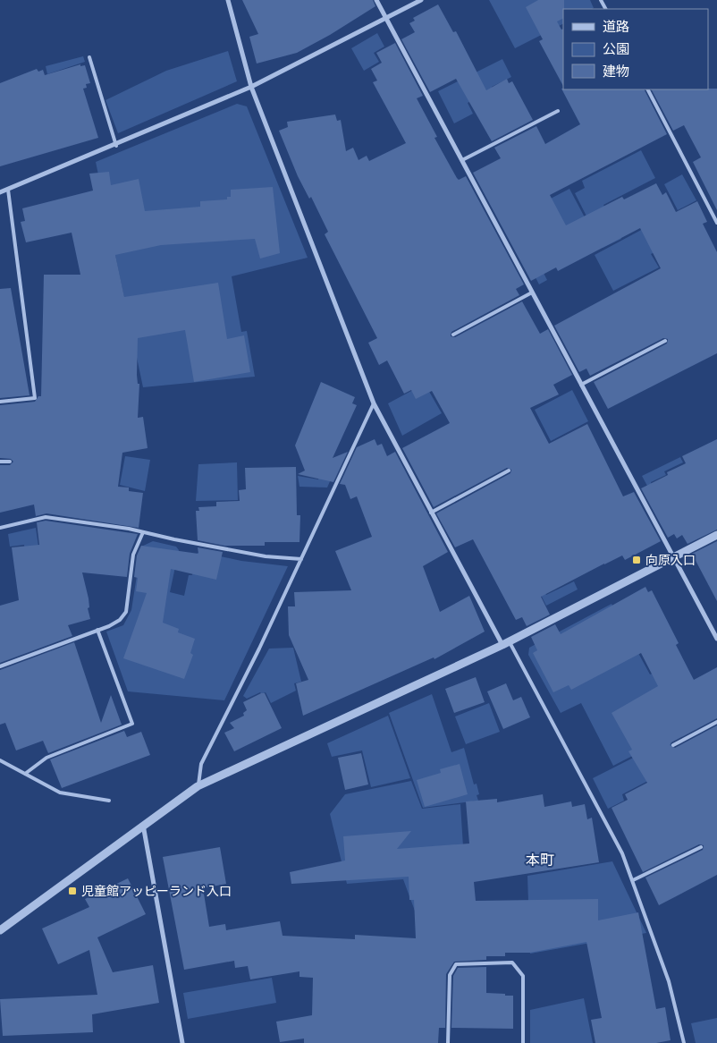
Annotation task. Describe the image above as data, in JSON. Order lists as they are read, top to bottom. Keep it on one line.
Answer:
{"districts":["本町"],"places":{"transit":["向原入口","児童館アッピーランド入口"]},"legend":["道路","公園","建物"]}
